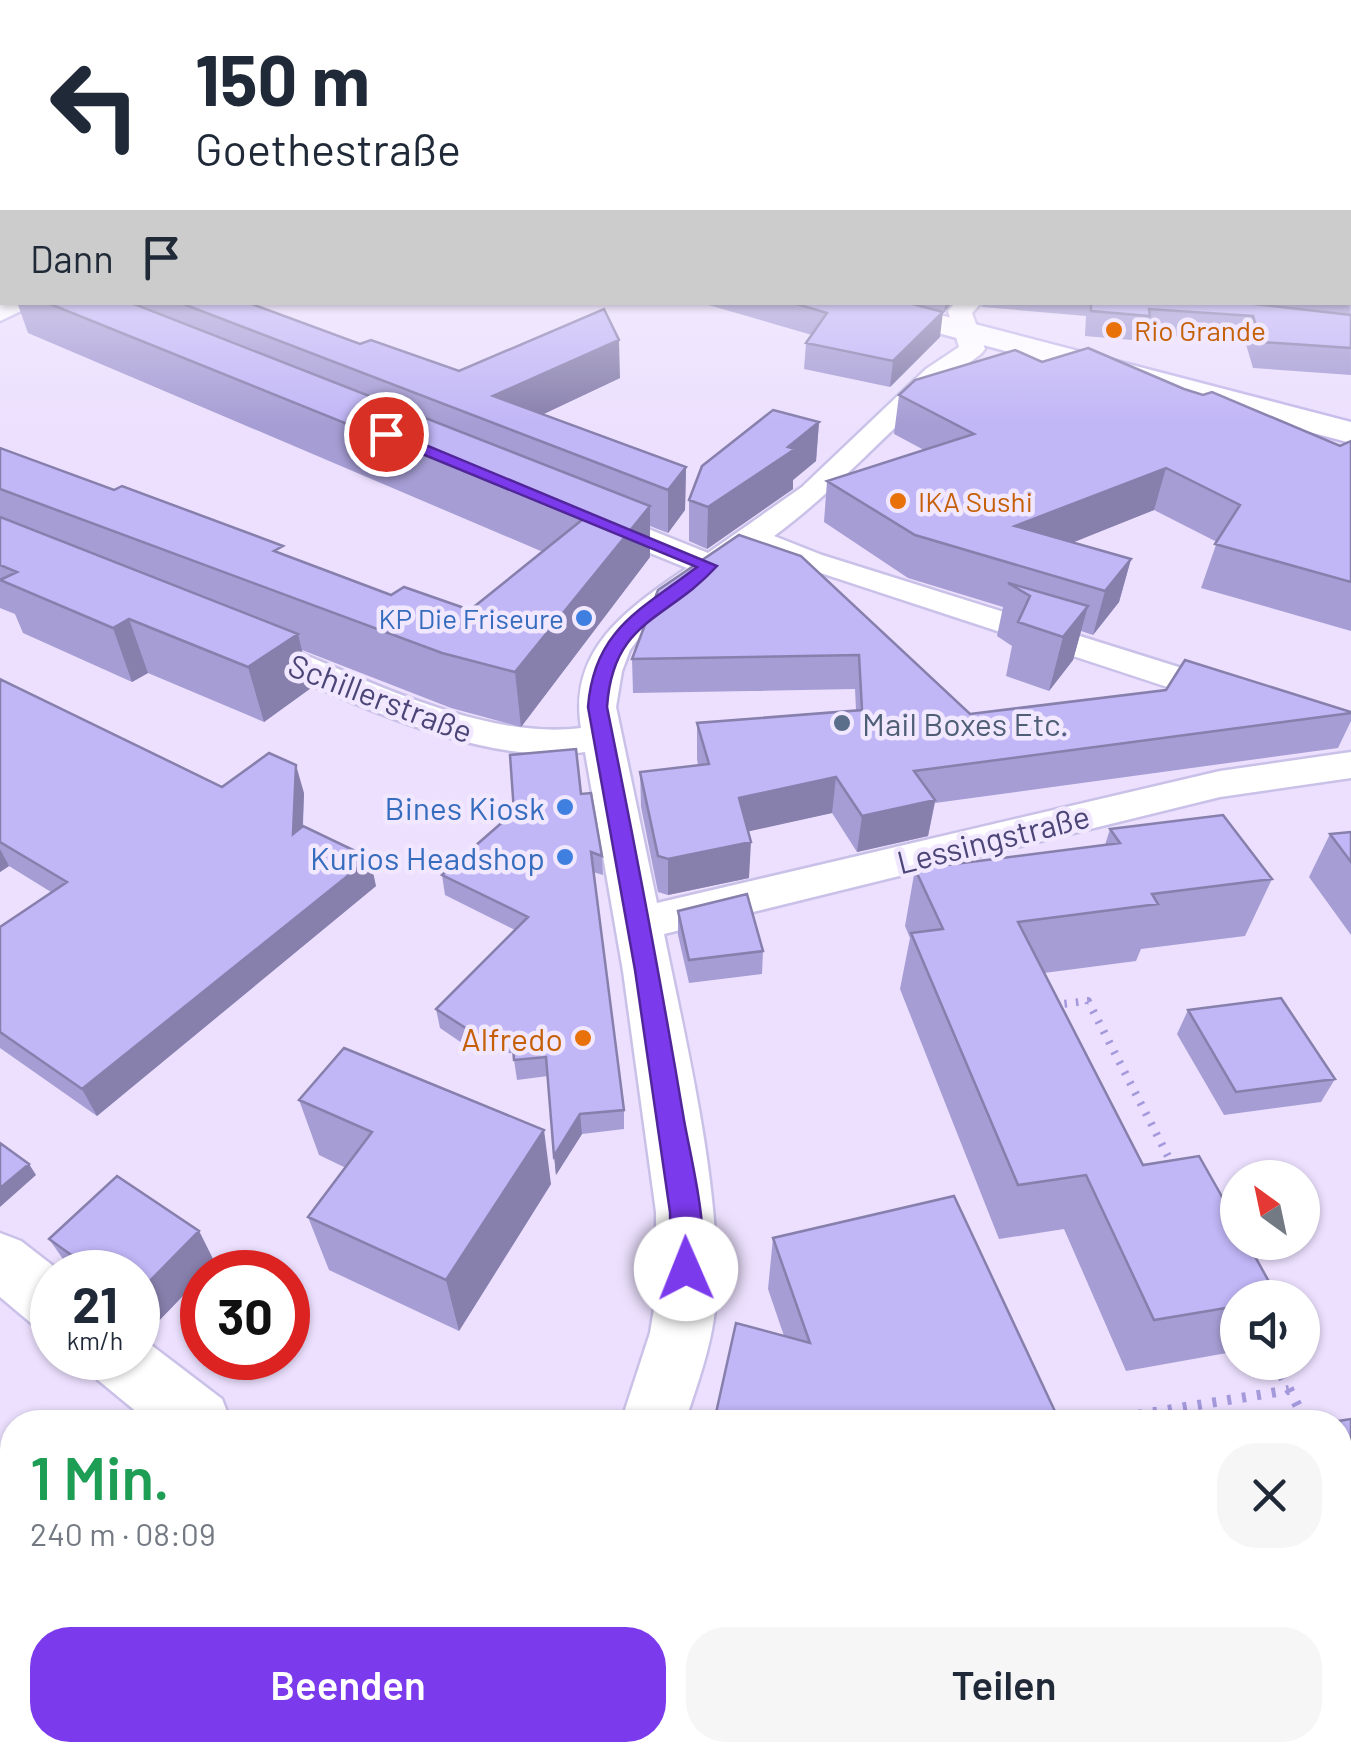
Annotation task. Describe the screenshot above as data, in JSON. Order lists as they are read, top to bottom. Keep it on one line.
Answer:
{"streets":{"street":["Schillerstraße","Lessingstraße"]},"places":["Rio Grande","IKA Sushi","KP Die Friseure","Mail Boxes Etc.","Bines Kiosk","Kurios Headshop","Alfredo"],"north":"top left","page":{"turn":["150 m","Goethestraße"],"then":"Dann","speed":"21 km/h","limit":"30","heading":["1 Min.","240 m · 08:09"],"buttons":["Beenden","Teilen"]}}
